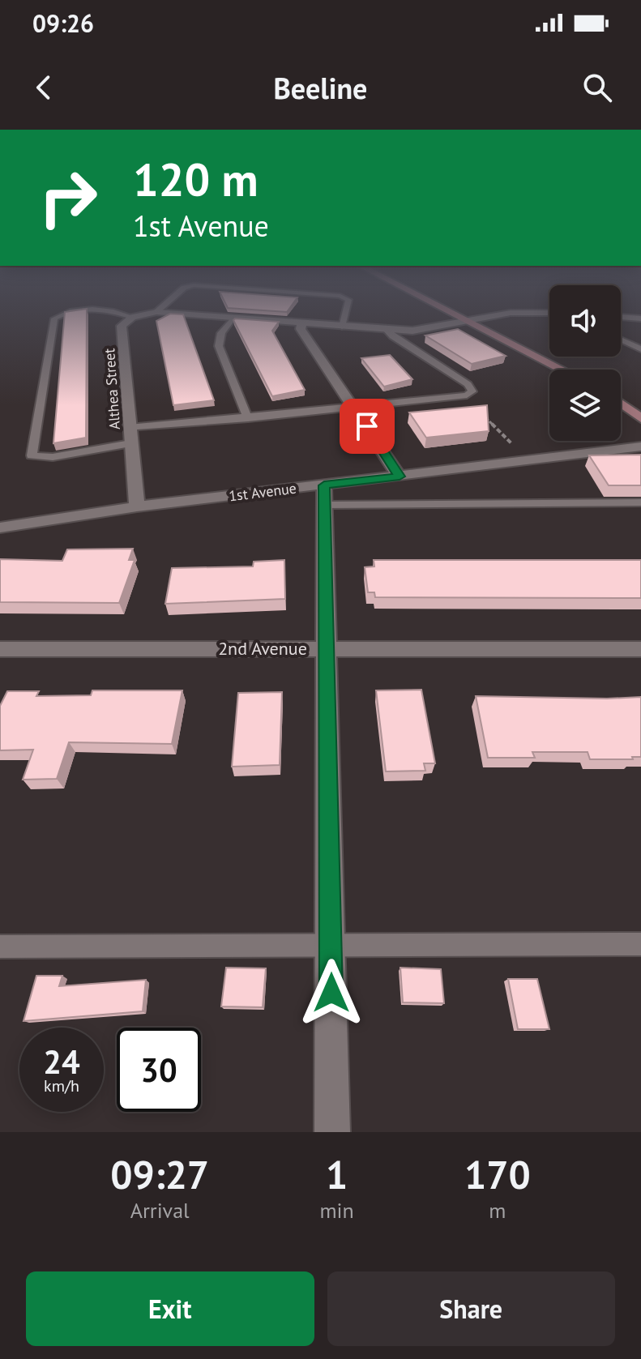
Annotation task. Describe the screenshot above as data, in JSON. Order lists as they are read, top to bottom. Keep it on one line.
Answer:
{"streets":{"street":["Althea Street","1st Avenue","2nd Avenue"]},"crossings":[["Althea Street","1st Avenue"]],"page":{"status":"09:26","header":"Beeline","turn":["120 m","1st Avenue"],"speed":"24 km/h","limit":"30","eta":["09:27","Arrival","1","min","170","m"],"buttons":["Exit","Share"]}}
